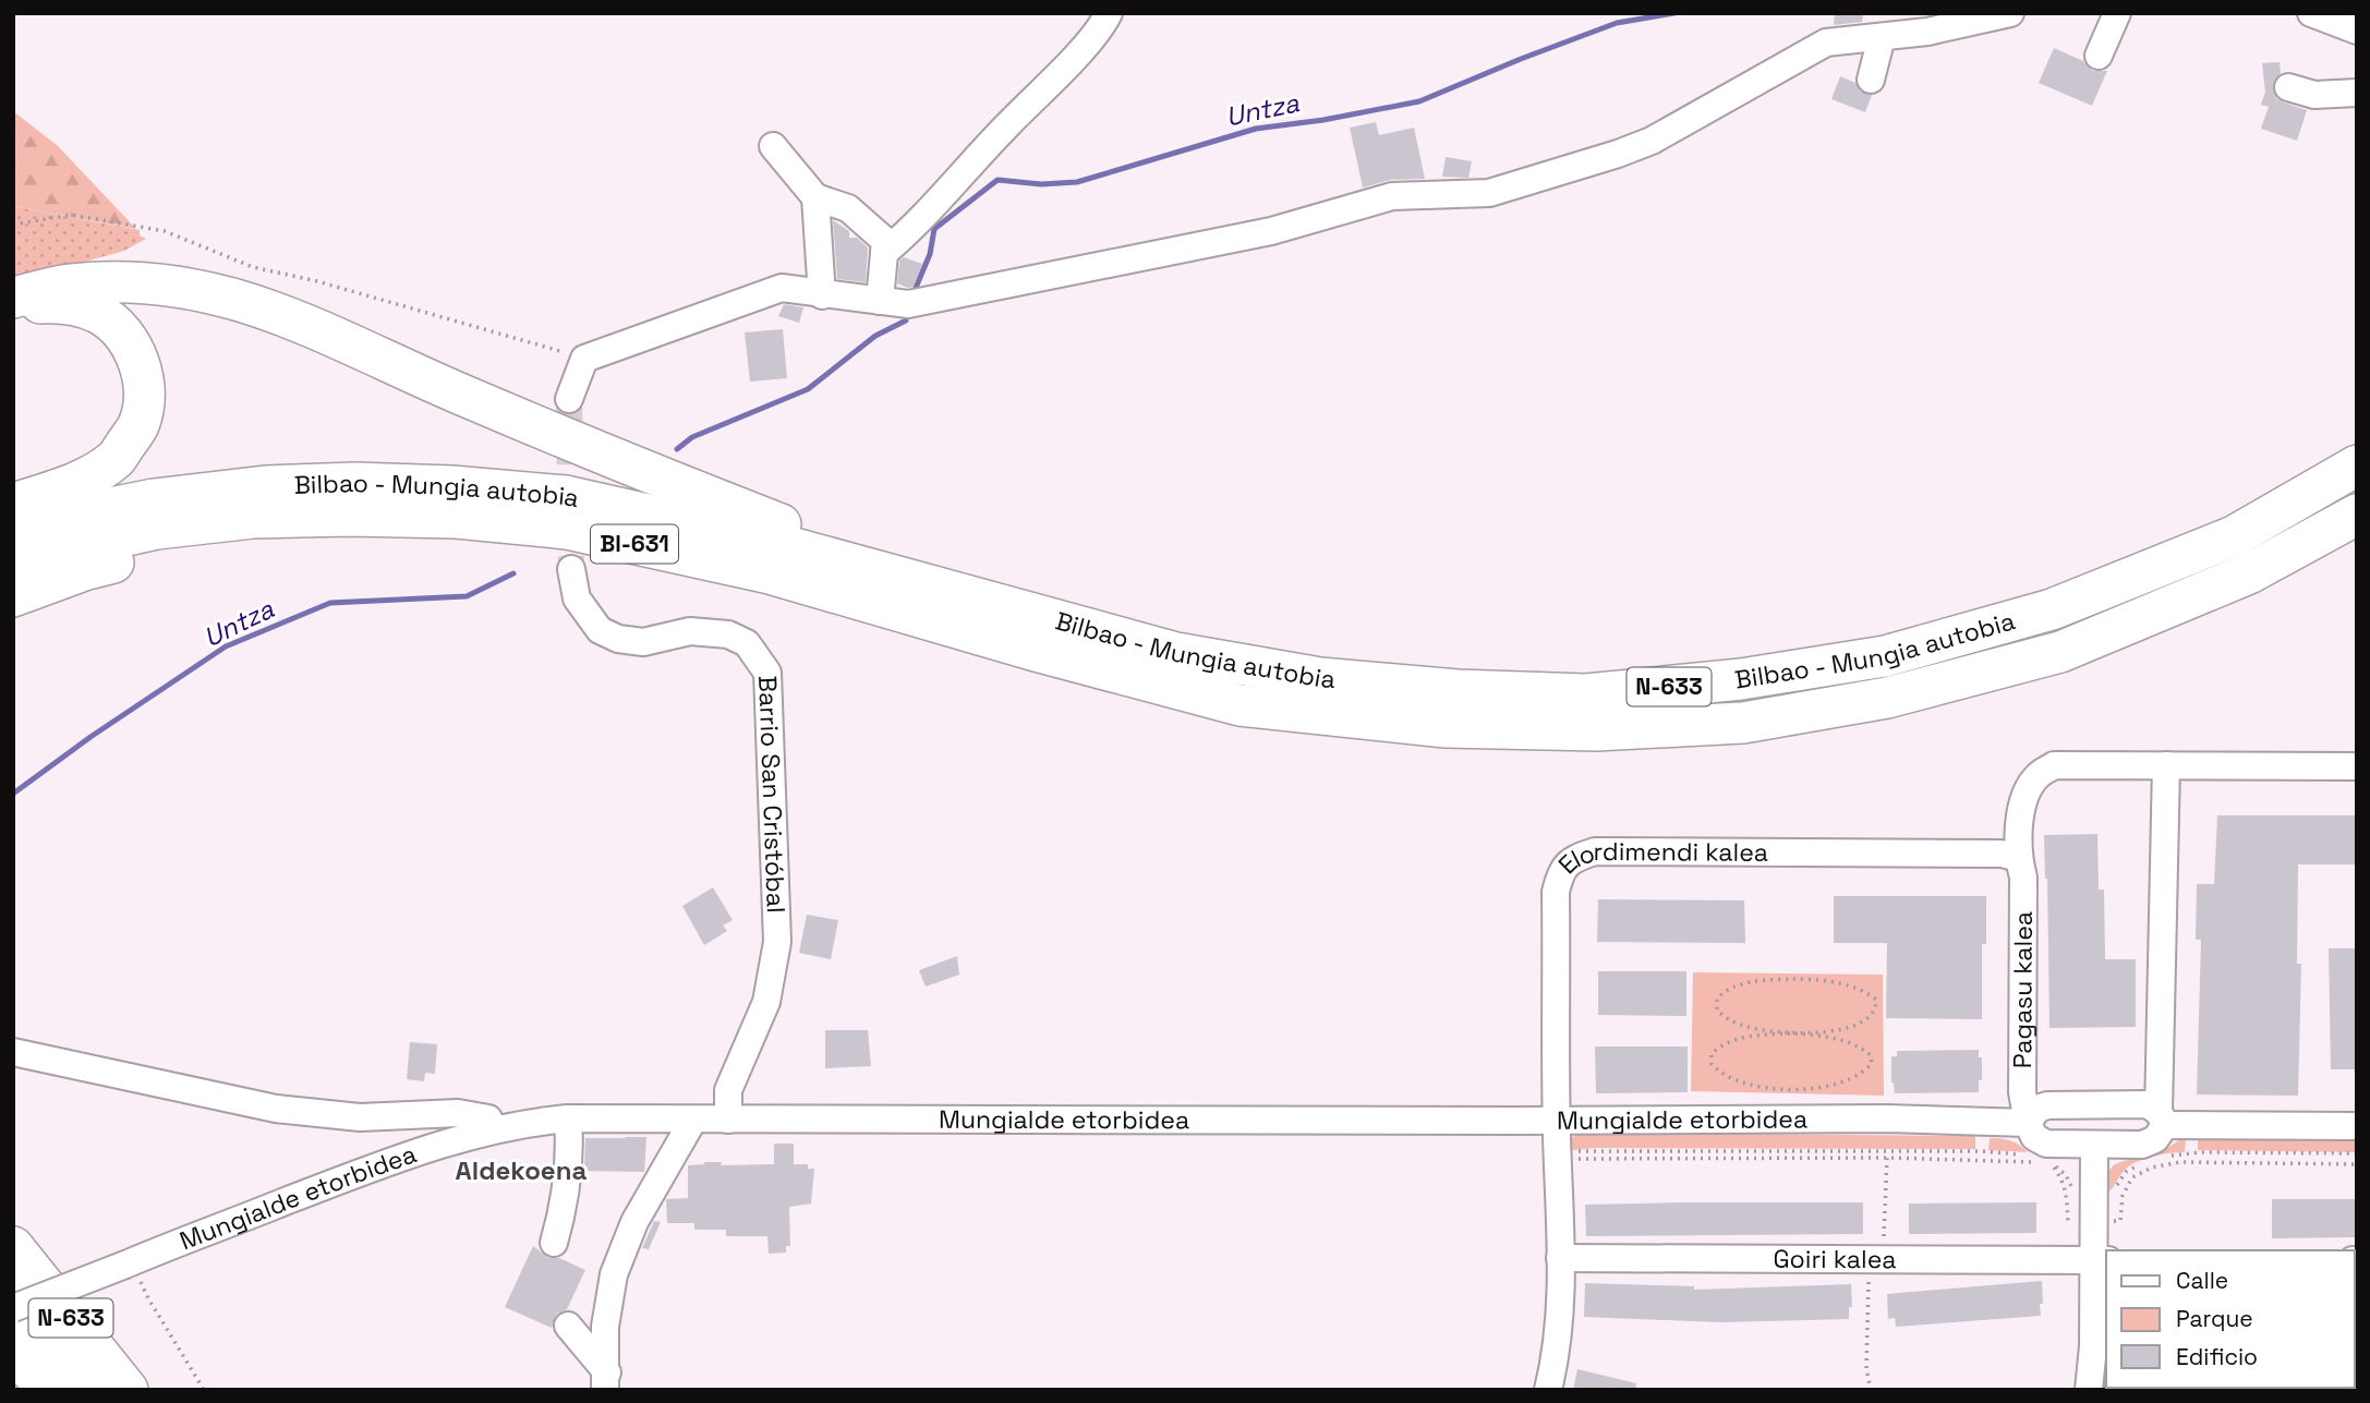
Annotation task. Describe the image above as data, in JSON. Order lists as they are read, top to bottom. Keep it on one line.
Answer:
{"streets":{"highway":["Bilbao - Mungia autobia","BI-631","N-633"],"street":["Barrio San Cristóbal","Elordimendi kalea","Pagasu kalea","Mungialde etorbidea","Goiri kalea"]},"crossings":[["Bilbao - Mungia autobia","N-633"],["Barrio San Cristóbal","Mungialde etorbidea"],["Elordimendi kalea","Pagasu kalea"],["Elordimendi kalea","Mungialde etorbidea"],["Elordimendi kalea","Goiri kalea"],["Pagasu kalea","Mungialde etorbidea"]],"districts":["Aldekoena"],"water":["Untza"],"legend":["Calle","Parque","Edificio"]}
